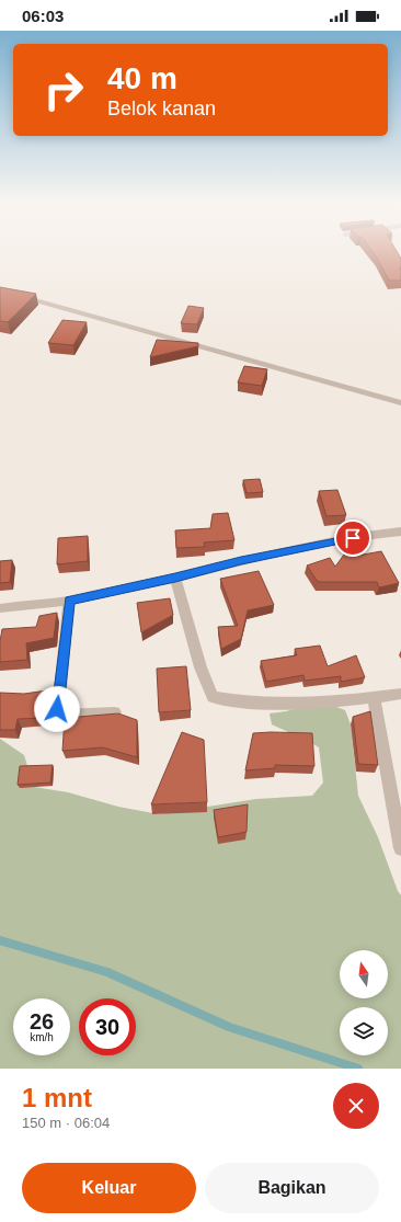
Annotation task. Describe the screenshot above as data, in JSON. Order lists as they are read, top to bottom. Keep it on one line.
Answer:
{"north":"top","page":{"status":"06:03","turn":["40 m","Belok kanan"],"speed":"26 km/h","limit":"30","heading":["1 mnt","150 m · 06:04"],"buttons":["Keluar","Bagikan"]}}
